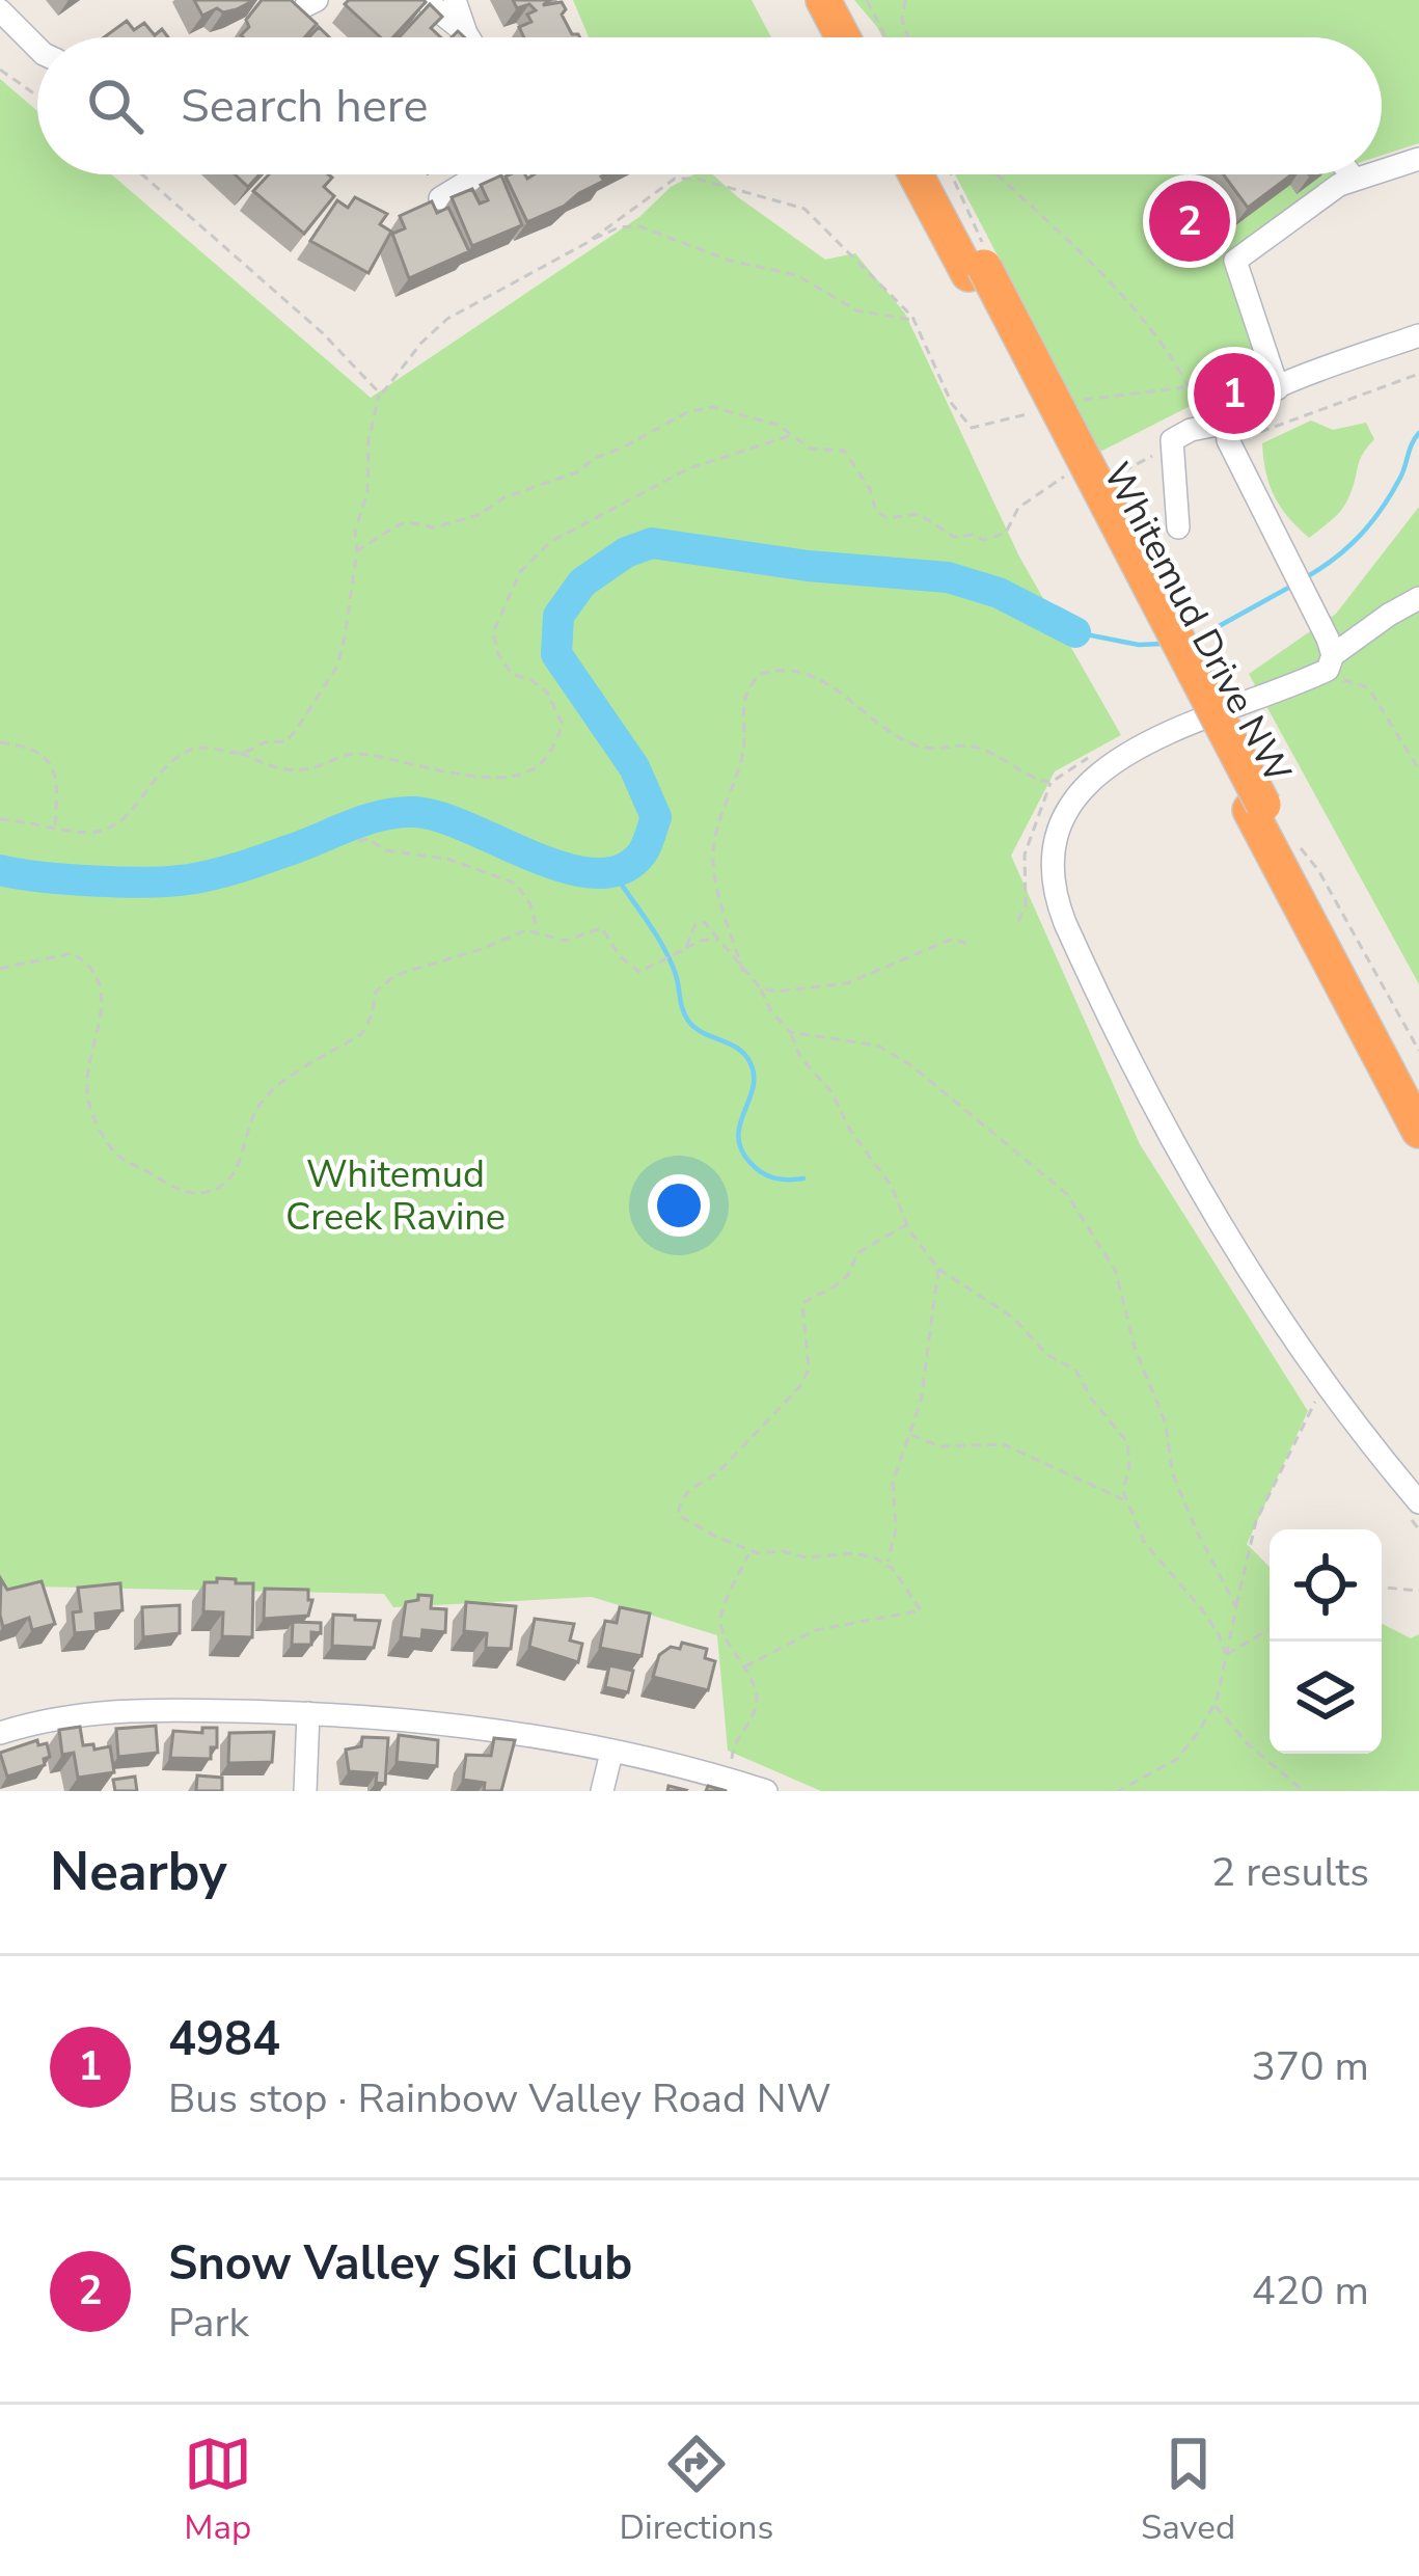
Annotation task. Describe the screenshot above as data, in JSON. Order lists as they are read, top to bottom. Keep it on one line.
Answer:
{"streets":{"highway":["Whitemud Drive NW"]},"parks":["Whitemud Creek Ravine"],"page":{"search":"Search here","pins":["2","1"],"heading":["Nearby","2 results"],"list":[{"mark":"1","name":"4984","note":"Bus stop · Rainbow Valley Road NW","value":"370 m"},{"mark":"2","name":"Snow Valley Ski Club","note":"Park","value":"420 m"}],"nav":["Map","Directions","Saved"]}}
